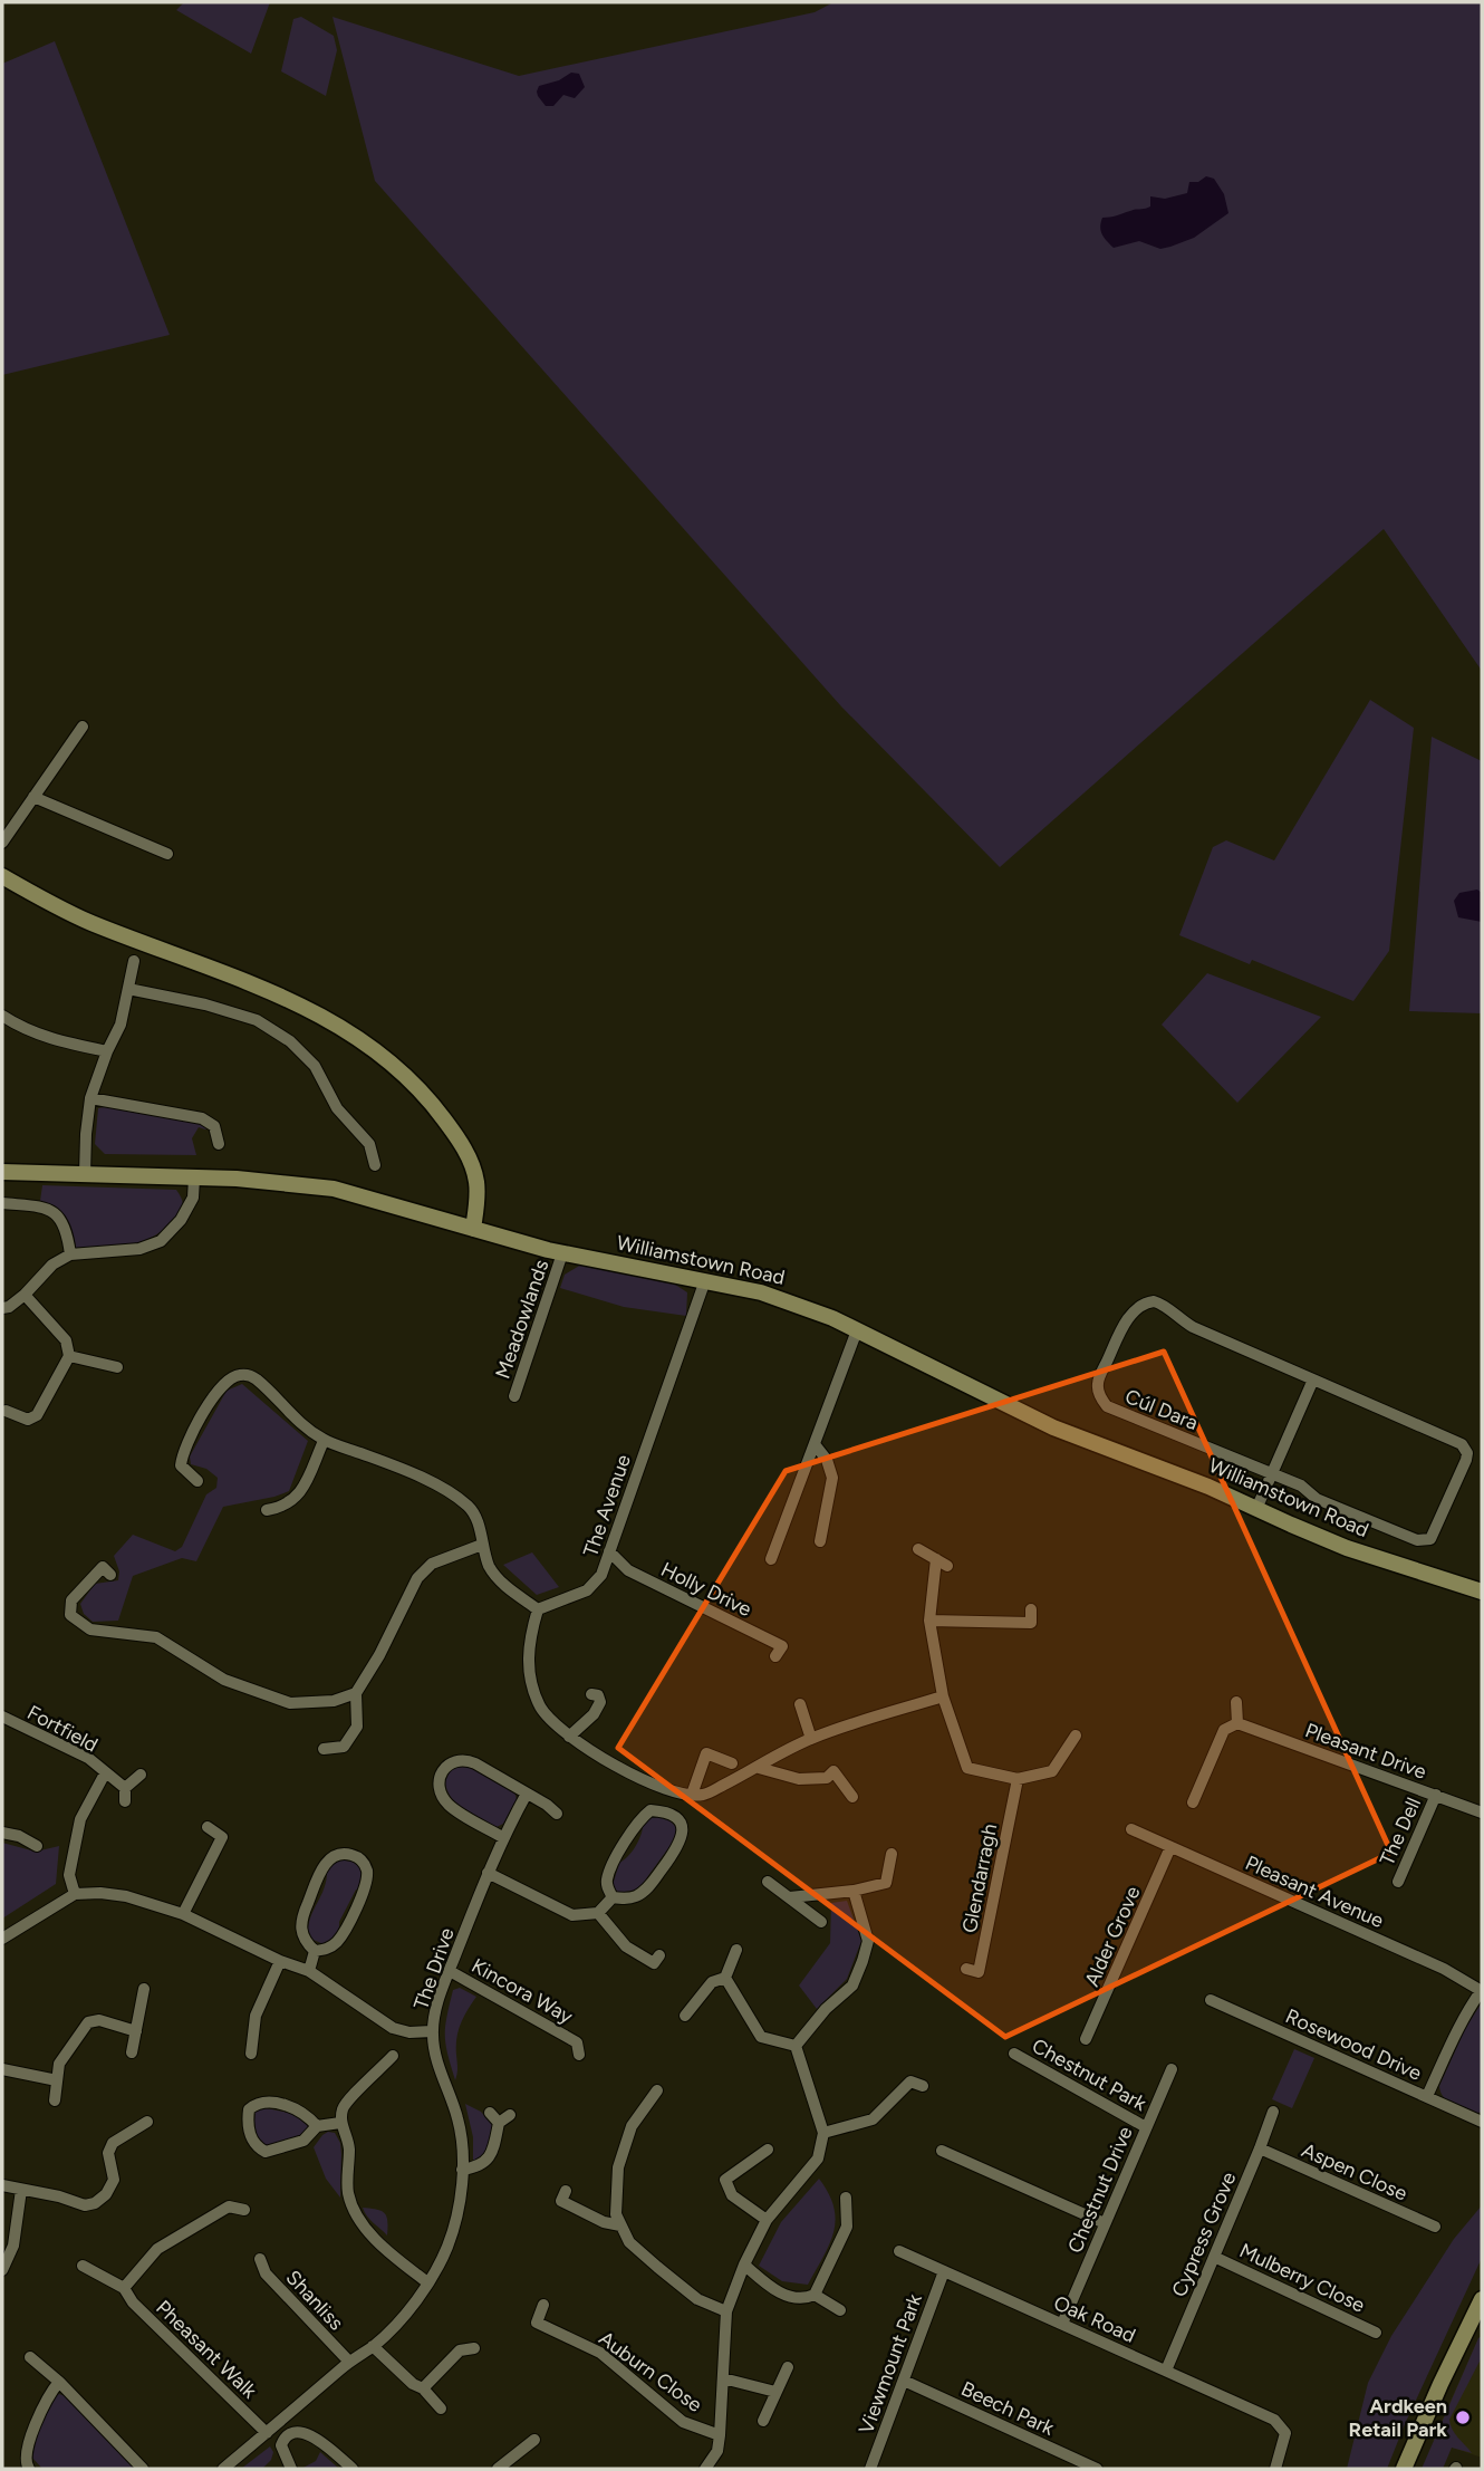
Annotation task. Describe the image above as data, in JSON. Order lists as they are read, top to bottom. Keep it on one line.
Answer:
{"streets":{"street":["Williamstown Road","Meadowlands","Cúl Dara","The Avenue","Holly Drive","Fortfield","Pleasant Drive","The Dell","Glendarragh","Pleasant Avenue","Alder Grove","The Drive","Kincora Way","Rosewood Drive","Chestnut Park","Aspen Close","Chestnut Drive","Cypress Grove","Mulberry Close","Shanliss","Oak Road","Pheasant Walk","Viewmount Park","Auburn Close","Beech Park"]},"crossings":[["Williamstown Road","Meadowlands"],["Williamstown Road","The Avenue"],["The Avenue","Holly Drive"],["Pleasant Drive","The Dell"],["Pleasant Avenue","Alder Grove"],["The Drive","Kincora Way"],["The Drive","Shanliss"],["The Drive","Pheasant Walk"],["Chestnut Park","Chestnut Drive"],["Aspen Close","Cypress Grove"],["Chestnut Drive","Oak Road"],["Cypress Grove","Mulberry Close"],["Cypress Grove","Oak Road"],["Oak Road","Viewmount Park"],["Viewmount Park","Beech Park"]],"places":["Ardkeen Retail Park"]}
